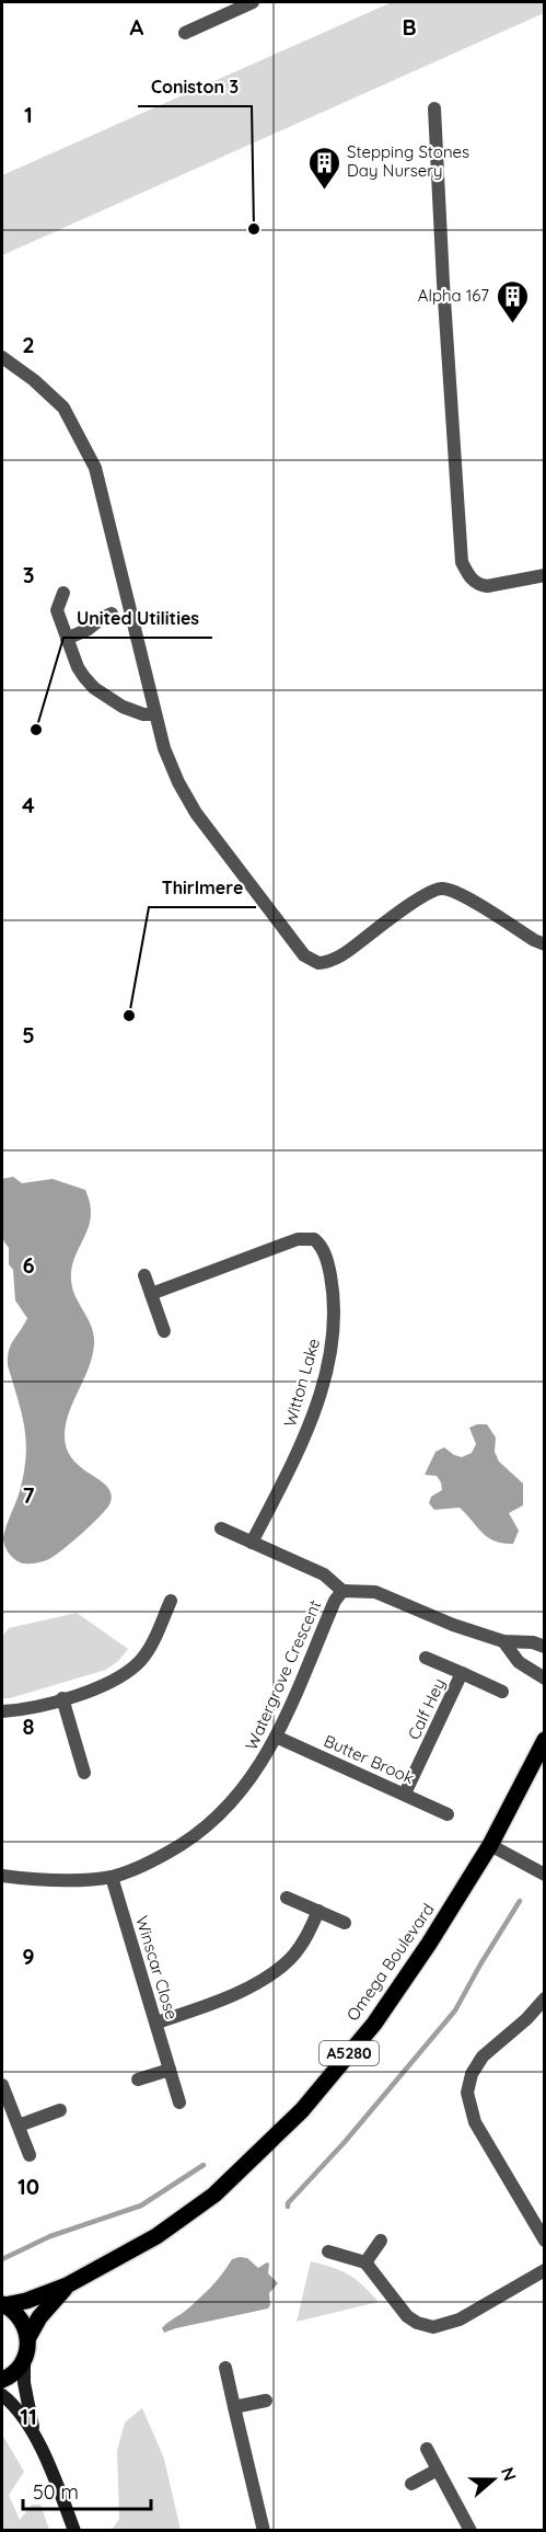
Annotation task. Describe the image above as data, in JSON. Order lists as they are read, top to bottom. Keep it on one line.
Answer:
{"streets":{"main road":["Omega Boulevard","A5280"],"street":["Witton Lake","Watergrove Crescent","Calf Hey","Butter Brook","Winscar Close"]},"crossings":[["Watergrove Crescent","Butter Brook"],["Watergrove Crescent","Winscar Close"],["Calf Hey","Butter Brook"],["Omega Boulevard","A5280"]],"places":{"building":["Stepping Stones Day Nursery","Alpha 167"],"other":["Coniston 3","United Utilities","Thirlmere"]},"scale_bar":"50 m","north":"right","grid":{"columns":["A","B"],"rows":["1","2","3","4","5","6","7","8","9","10","11"]}}
